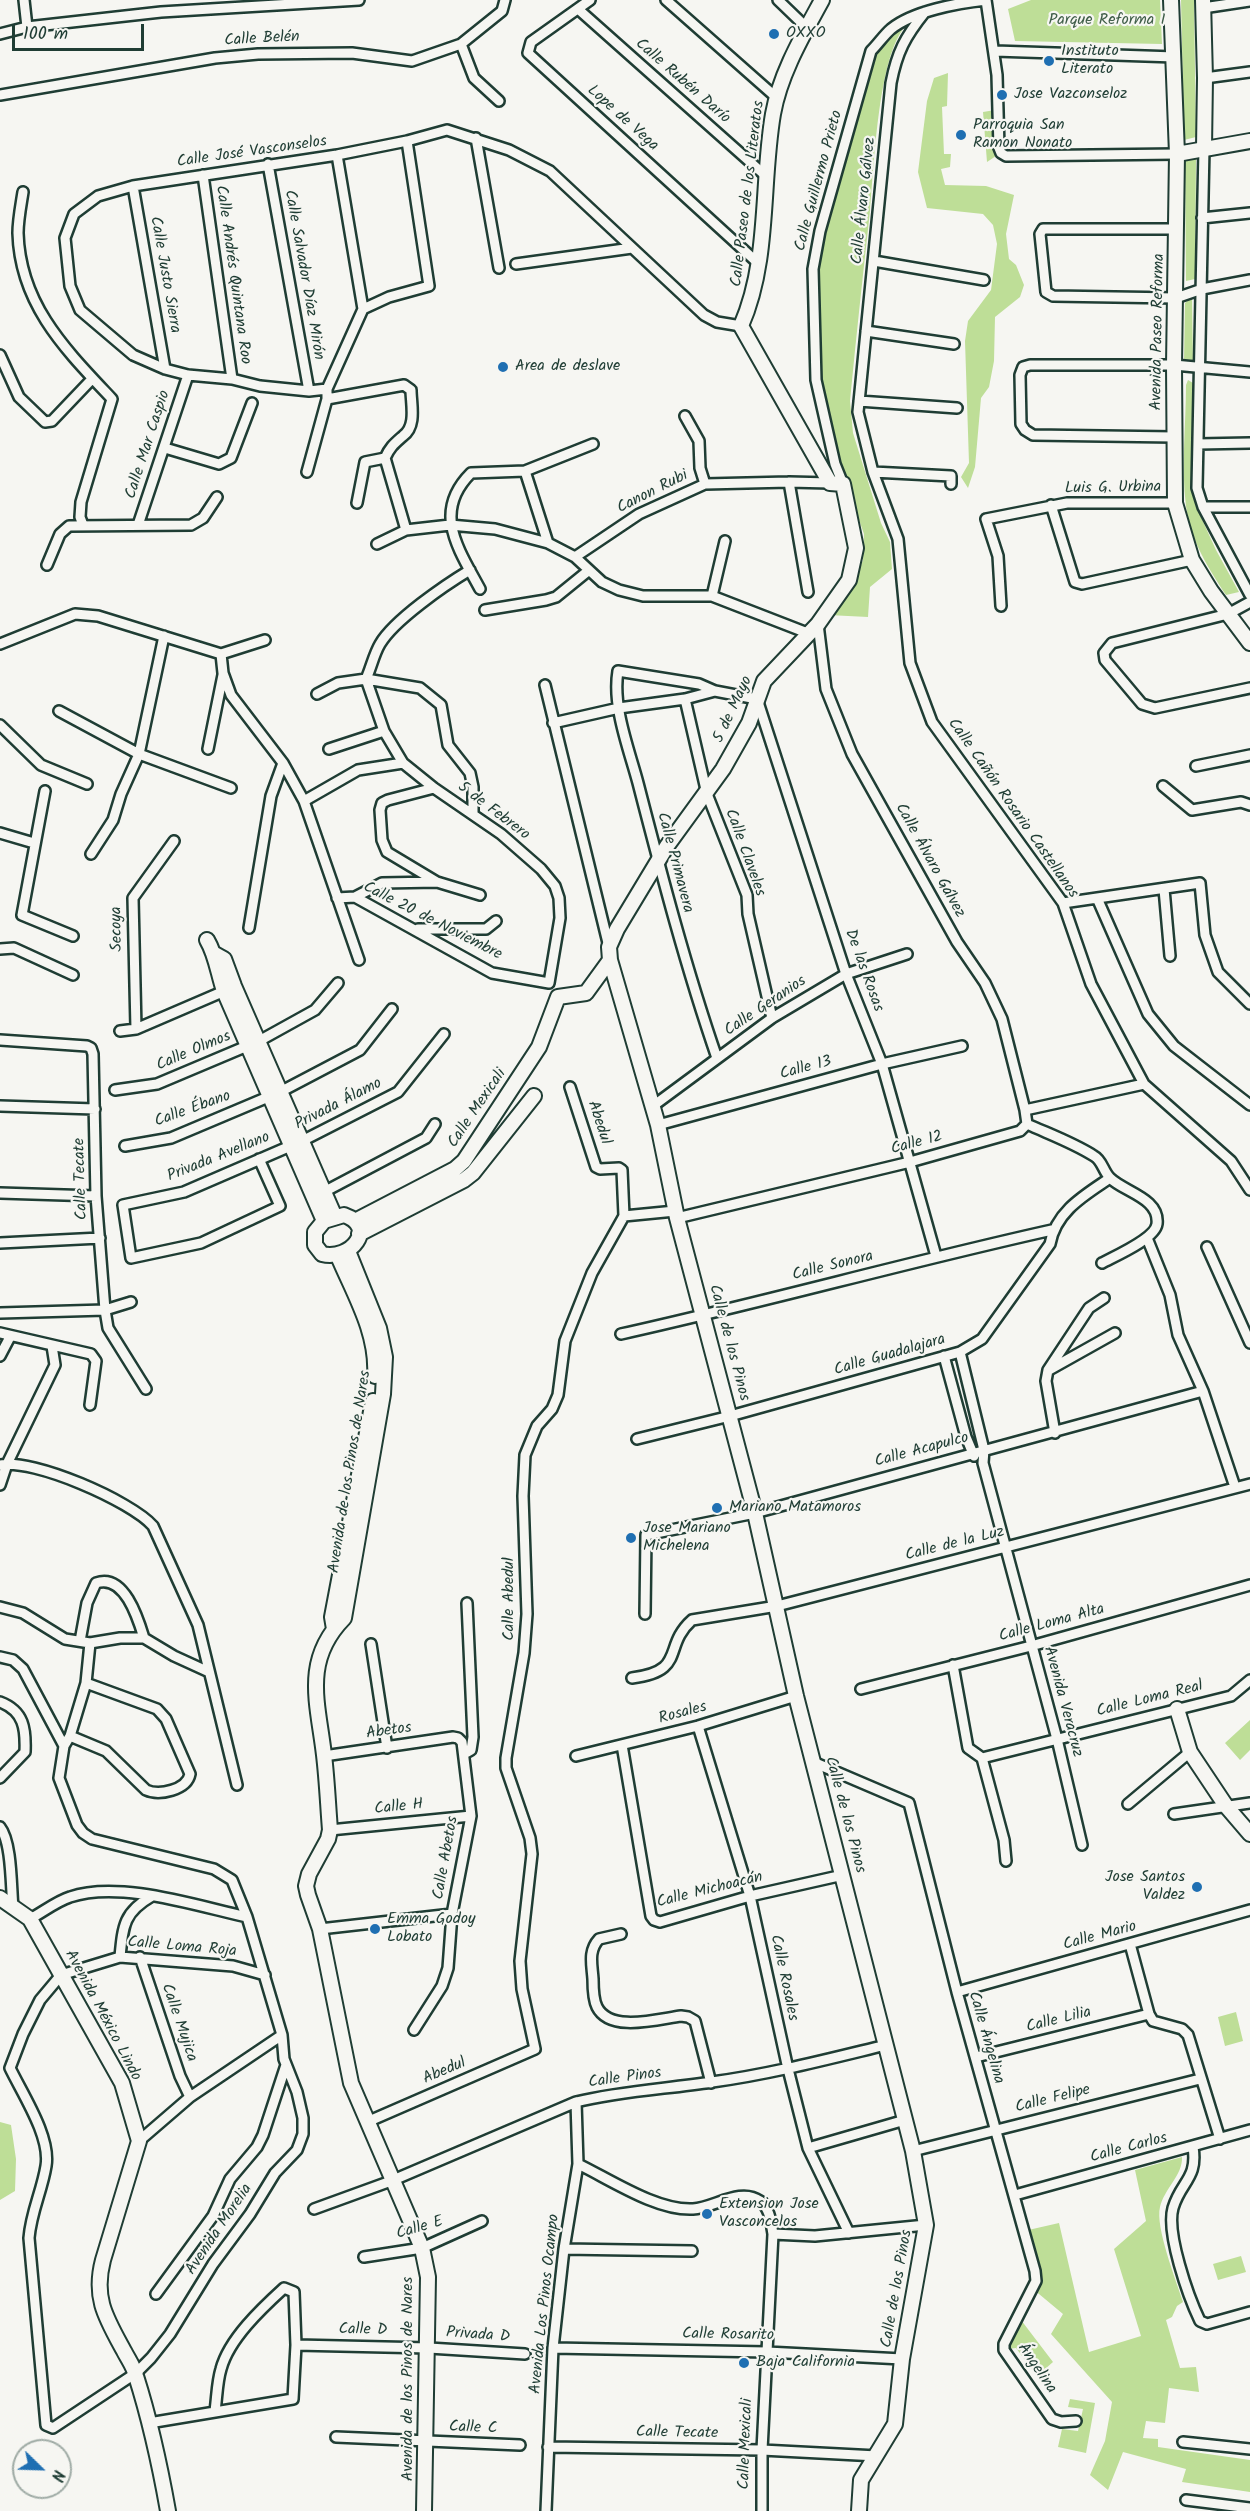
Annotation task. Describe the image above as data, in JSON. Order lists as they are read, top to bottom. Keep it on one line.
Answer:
{"streets":{"street":["Calle Belén","Calle Rubén Darío","Lope de Vega","Calle José Vasconselos","Calle Guillermo Prieto","Calle Paseo de los Literatos","Calle Álvaro Gálvez","Calle Justo Sierra","Calle Andrés Quintana Roo","Calle Salvador Díaz Mirón","Avenida Paseo Reforma","Calle Mar Caspio","Luis G. Urbina","Canon Rubi","5 de Mayo","Calle Cañón Rosario Castellanos","5 de Febrero","Calle Claveles","Calle Primavera","Calle 20 de Noviembre","Secoya","De las Rosas","Calle Geranios","Calle Olmos","Calle 13","Privada Álamo","Calle Mexicali","Calle Ébano","Abedul","Calle 12","Privada Avellano","Calle Tecate","Calle Sonora","Calle de los Pinos","Calle Guadalajara","Calle Acapulco","Avenida de los Pinos de Nares","Calle de la Luz","Calle Abedul","Calle Loma Alta","Calle Loma Real","Avenida Veracruz","Rosales","Abetos","Calle H","Calle Abetos","Calle Michoacán","Calle Mario","Calle Loma Roja","Calle Rosales","Avenida México Lindo","Calle Lilia","Calle Mujica","Calle Ángelina","Calle Pinos","Calle Felipe","Calle Carlos","Calle E","Avenida Morelia","Avenida Los Pinos Ocampo","Calle D","Privada D","Calle Rosarito","Ángelina","Calle C"]},"crossings":[["Calle Rubén Darío","Lope de Vega"],["Calle Rubén Darío","Calle Paseo de los Literatos"],["Lope de Vega","Calle Paseo de los Literatos"],["Calle José Vasconselos","Calle Paseo de los Literatos"],["Calle José Vasconselos","Calle Justo Sierra"],["Calle José Vasconselos","Calle Andrés Quintana Roo"],["Calle José Vasconselos","Calle Salvador Díaz Mirón"],["Calle José Vasconselos","Calle Mar Caspio"],["Calle Guillermo Prieto","Calle Álvaro Gálvez"],["Calle Guillermo Prieto","Canon Rubi"],["Calle Guillermo Prieto","5 de Mayo"],["Calle Álvaro Gálvez","5 de Mayo"],["Calle Álvaro Gálvez","Calle Cañón Rosario Castellanos"],["Avenida Paseo Reforma","Luis G. Urbina"],["Canon Rubi","5 de Mayo"],["5 de Mayo","Calle Claveles"],["5 de Mayo","Calle Primavera"],["5 de Mayo","De las Rosas"],["5 de Mayo","Calle Mexicali"],["5 de Mayo","Calle de los Pinos"],["5 de Febrero","Calle 20 de Noviembre"],["Calle Claveles","Calle Geranios"],["Calle Primavera","Calle Geranios"],["De las Rosas","Calle Geranios"],["De las Rosas","Calle 13"],["De las Rosas","Calle 12"],["De las Rosas","Calle Sonora"],["Calle Geranios","Calle de los Pinos"],["Calle 13","Calle de los Pinos"],["Privada Álamo","Privada Avellano"],["Calle Mexicali","Calle Tecate"],["Calle Mexicali","Avenida de los Pinos de Nares"],["Calle Mexicali","Calle Rosarito"],["Abedul","Avenida de los Pinos de Nares"],["Abedul","Calle Abedul"],["Calle 12","Calle de los Pinos"],["Calle Tecate","Calle de los Pinos"],["Calle Tecate","Avenida Los Pinos Ocampo"],["Calle Sonora","Calle de los Pinos"],["Calle Sonora","Calle Guadalajara"],["Calle de los Pinos","Calle Guadalajara"],["Calle de los Pinos","Calle Acapulco"],["Calle de los Pinos","Calle de la Luz"],["Calle de los Pinos","Rosales"],["Calle de los Pinos","Calle Michoacán"],["Calle de los Pinos","Calle Ángelina"],["Calle de los Pinos","Calle Pinos"],["Calle de los Pinos","Calle Felipe"],["Calle de los Pinos","Calle Rosarito"],["Calle Guadalajara","Avenida Veracruz"],["Calle Acapulco","Avenida Veracruz"],["Avenida de los Pinos de Nares","Abetos"],["Avenida de los Pinos de Nares","Calle H"],["Avenida de los Pinos de Nares","Calle Pinos"],["Avenida de los Pinos de Nares","Calle E"],["Avenida de los Pinos de Nares","Calle D"],["Avenida de los Pinos de Nares","Privada D"],["Avenida de los Pinos de Nares","Calle C"],["Calle de la Luz","Avenida Veracruz"],["Calle Loma Alta","Avenida Veracruz"],["Calle Loma Real","Avenida Veracruz"],["Rosales","Calle Michoacán"],["Rosales","Calle Rosales"],["Abetos","Calle Abetos"],["Calle H","Calle Abetos"],["Calle Michoacán","Calle Rosales"],["Calle Mario","Calle Ángelina"],["Calle Loma Roja","Avenida México Lindo"],["Calle Loma Roja","Calle Mujica"],["Calle Loma Roja","Avenida Morelia"],["Calle Rosales","Calle Pinos"],["Calle Lilia","Calle Ángelina"],["Calle Ángelina","Calle Felipe"],["Calle Ángelina","Calle Carlos"],["Calle Ángelina","Ángelina"],["Calle Pinos","Avenida Los Pinos Ocampo"],["Avenida Los Pinos Ocampo","Calle Rosarito"],["Calle D","Privada D"]],"parks":["Parque Reforma I"],"places":["OXXO","Instituto Literato","Jose Vazconseloz","Parroquia San Ramon Nonato","Area de deslave","Mariano Matamoros","Jose Mariano Michelena","Jose Santos Valdez","Emma Godoy Lobato","Extension Jose Vasconcelos","Baja California"],"scale_bar":"100 m","north":"bottom right"}
